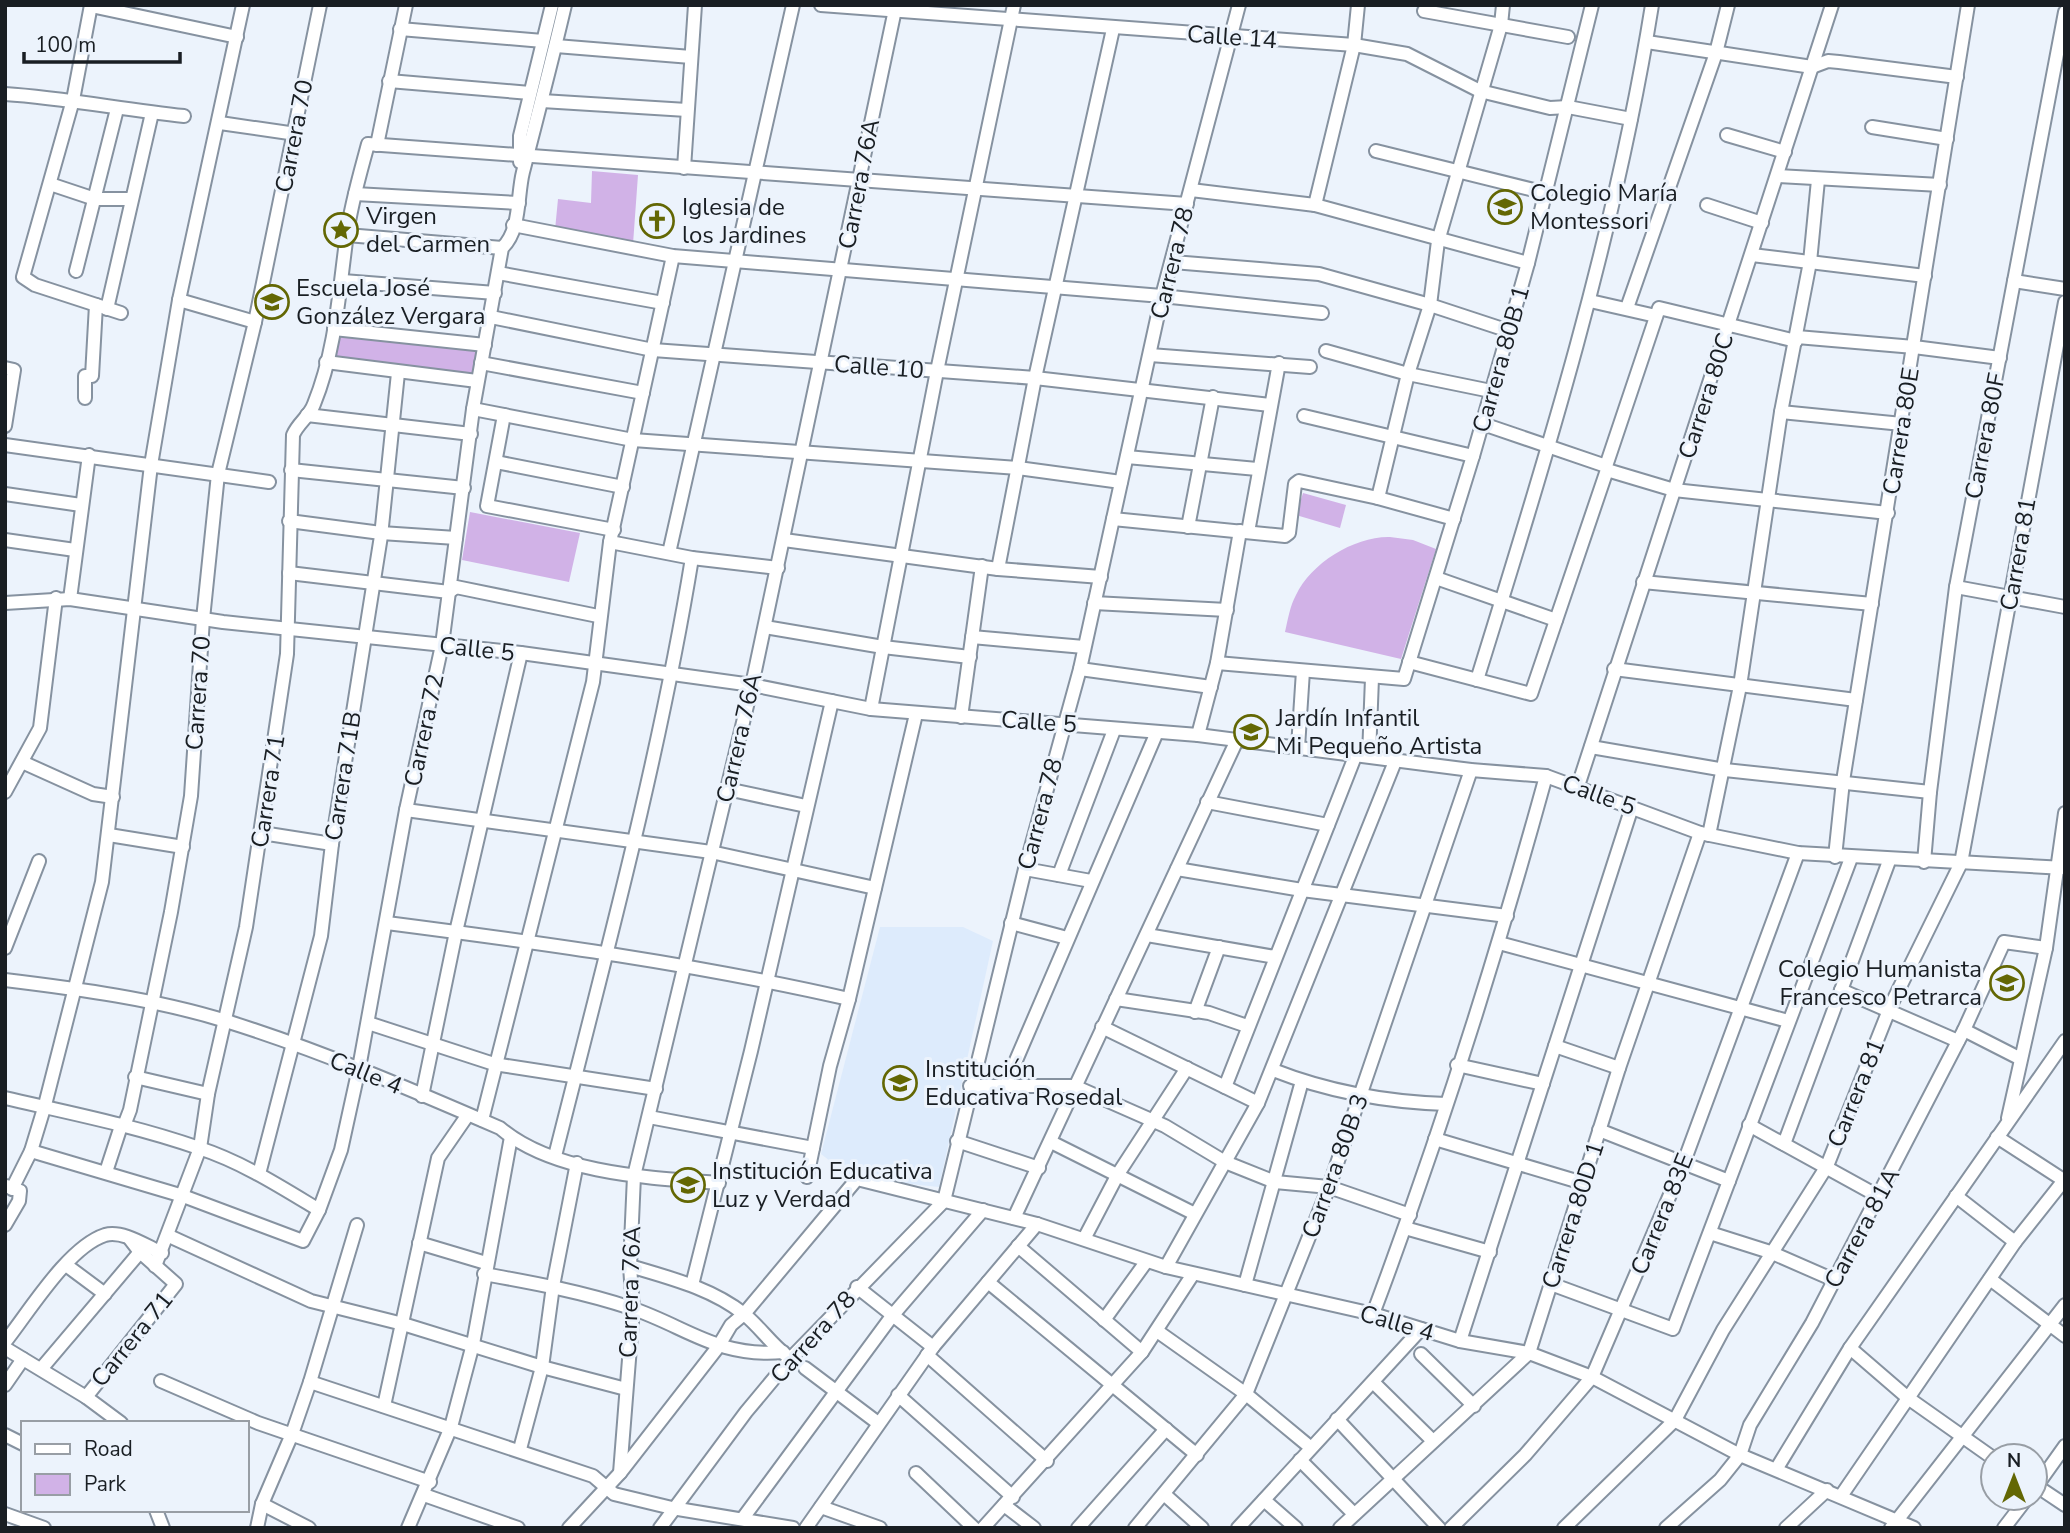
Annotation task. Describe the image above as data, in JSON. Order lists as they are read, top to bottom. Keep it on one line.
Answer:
{"streets":{"street":["Calle 14","Carrera 70","Carrera 76A","Carrera 78","Carrera 80B 1","Calle 10","Carrera 80C","Carrera 80E","Carrera 80F","Carrera 81","Calle 5","Carrera 72","Carrera 71B","Carrera 71","Calle 4","Carrera 80B 3","Carrera 83E","Carrera 80D 1","Carrera 81A"]},"crossings":[["Calle 14","Carrera 76A"],["Calle 14","Carrera 78"],["Calle 14","Carrera 80B 1"],["Carrera 70","Calle 5"],["Carrera 70","Calle 4"],["Carrera 76A","Calle 10"],["Carrera 76A","Calle 5"],["Carrera 76A","Calle 4"],["Carrera 78","Calle 10"],["Carrera 78","Calle 5"],["Carrera 78","Calle 4"],["Calle 10","Carrera 72"],["Carrera 80C","Calle 5"],["Carrera 80E","Calle 5"],["Carrera 80F","Calle 5"],["Carrera 81","Calle 5"],["Carrera 81","Calle 4"],["Calle 5","Carrera 72"],["Calle 5","Carrera 71B"],["Calle 5","Carrera 71"],["Calle 5","Carrera 80B 3"],["Calle 5","Carrera 83E"],["Calle 5","Carrera 80D 1"],["Carrera 72","Carrera 71"],["Carrera 72","Calle 4"],["Carrera 71B","Calle 4"],["Carrera 71","Calle 4"],["Calle 4","Carrera 80B 3"],["Calle 4","Carrera 83E"],["Calle 4","Carrera 80D 1"],["Calle 4","Carrera 81A"]],"places":{"school or university":["Colegio María Montessori","Escuela José González Vergara","Jardín Infantil Mi Pequeño Artista","Colegio Humanista Francesco Petrarca","Institución Educativa Rosedal","Institución Educativa Luz y Verdad"],"church":["Iglesia de los Jardines"],"place":["Virgen del Carmen"]},"legend":["Road","Park"],"scale_bar":"100 m","north":"top"}
